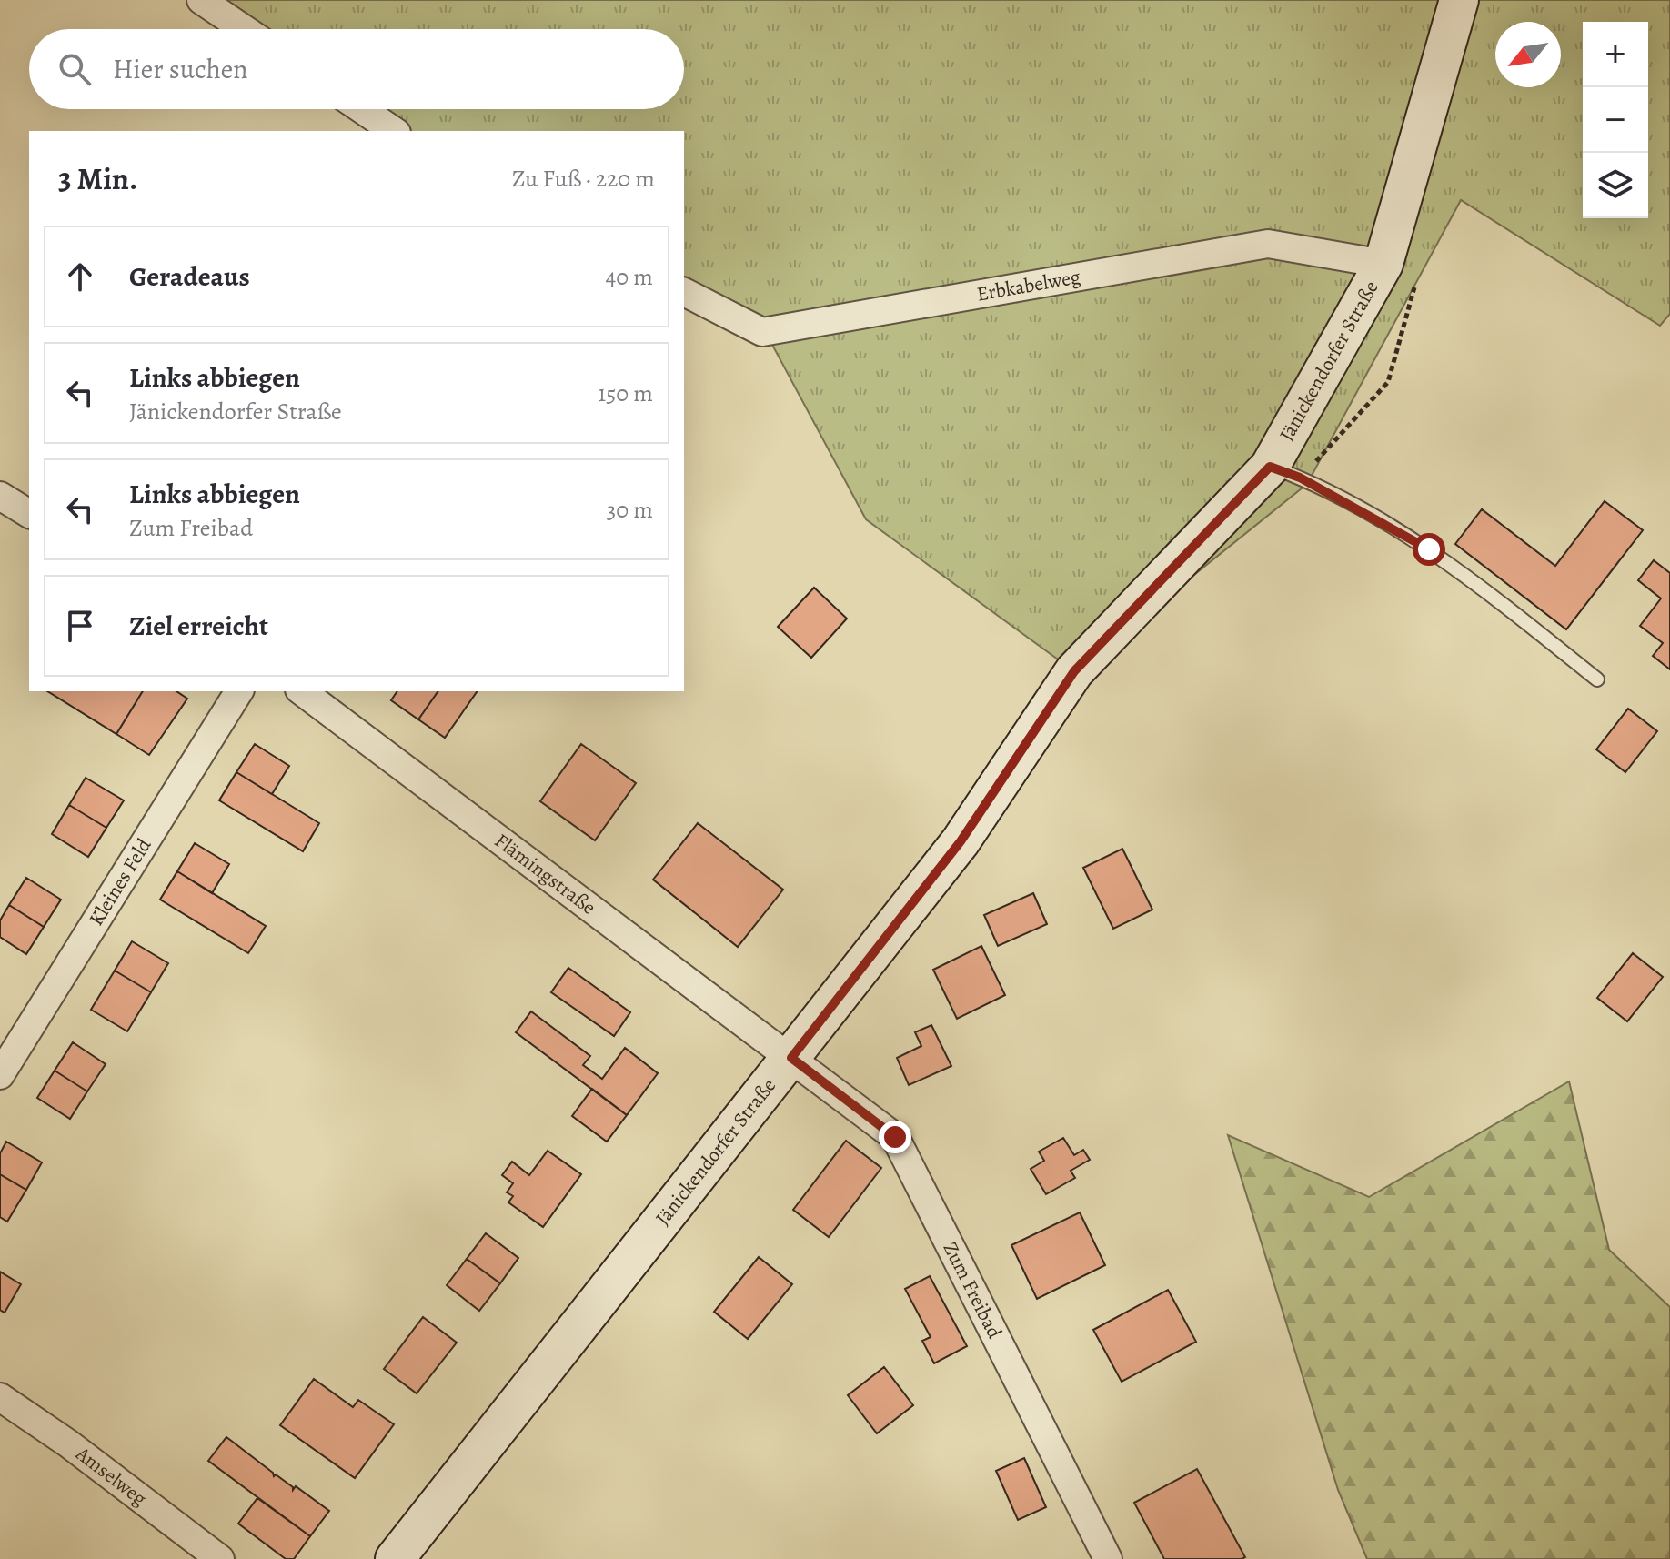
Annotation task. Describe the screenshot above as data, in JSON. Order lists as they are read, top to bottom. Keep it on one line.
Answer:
{"streets":{"main road":["Jänickendorfer Straße"],"street":["Erbkabelweg","Flämingstraße","Kleines Feld","Zum Freibad","Amselweg"]},"crossings":[["Erbkabelweg","Jänickendorfer Straße"],["Jänickendorfer Straße","Flämingstraße"],["Jänickendorfer Straße","Zum Freibad"],["Flämingstraße","Zum Freibad"]],"north":"bottom left","page":{"map_buttons":["+","−"],"search":"Hier suchen","heading":["3 Min.","Zu Fuß · 220 m"],"list":[["Geradeaus","40 m"],["Links abbiegen","Jänickendorfer Straße","150 m"],["Links abbiegen","Zum Freibad","30 m"],"Ziel erreicht"]}}
